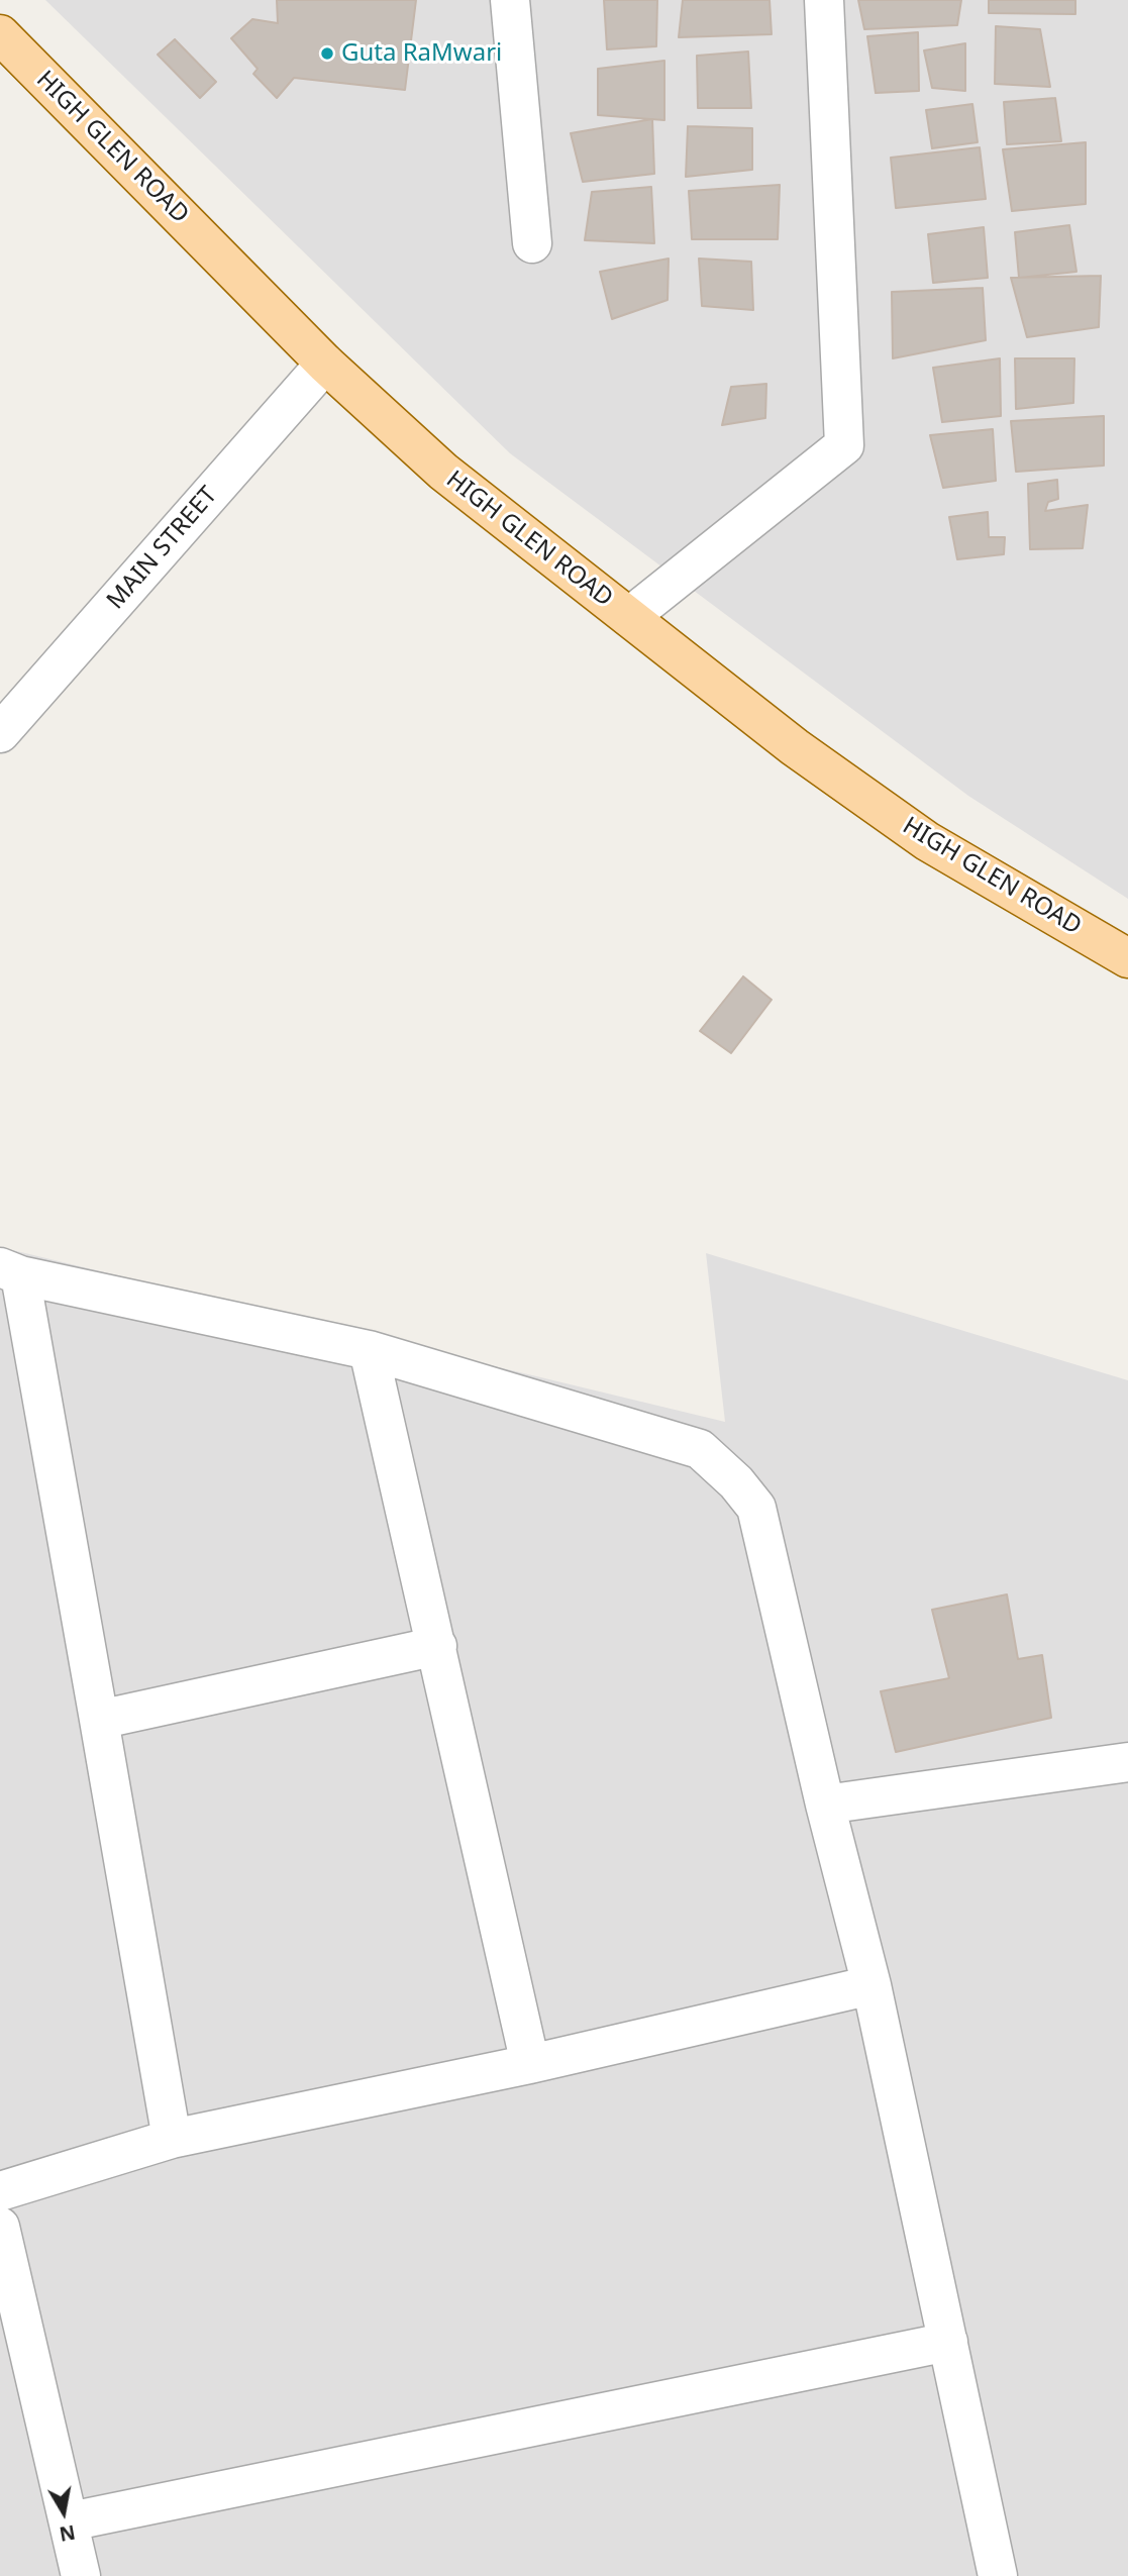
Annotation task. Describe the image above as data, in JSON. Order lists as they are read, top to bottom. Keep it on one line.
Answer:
{"streets":{"main road":["HIGH GLEN ROAD"],"street":["MAIN STREET"]},"crossings":[["HIGH GLEN ROAD","MAIN STREET"]],"places":["Guta RaMwari"],"north":"bottom"}
